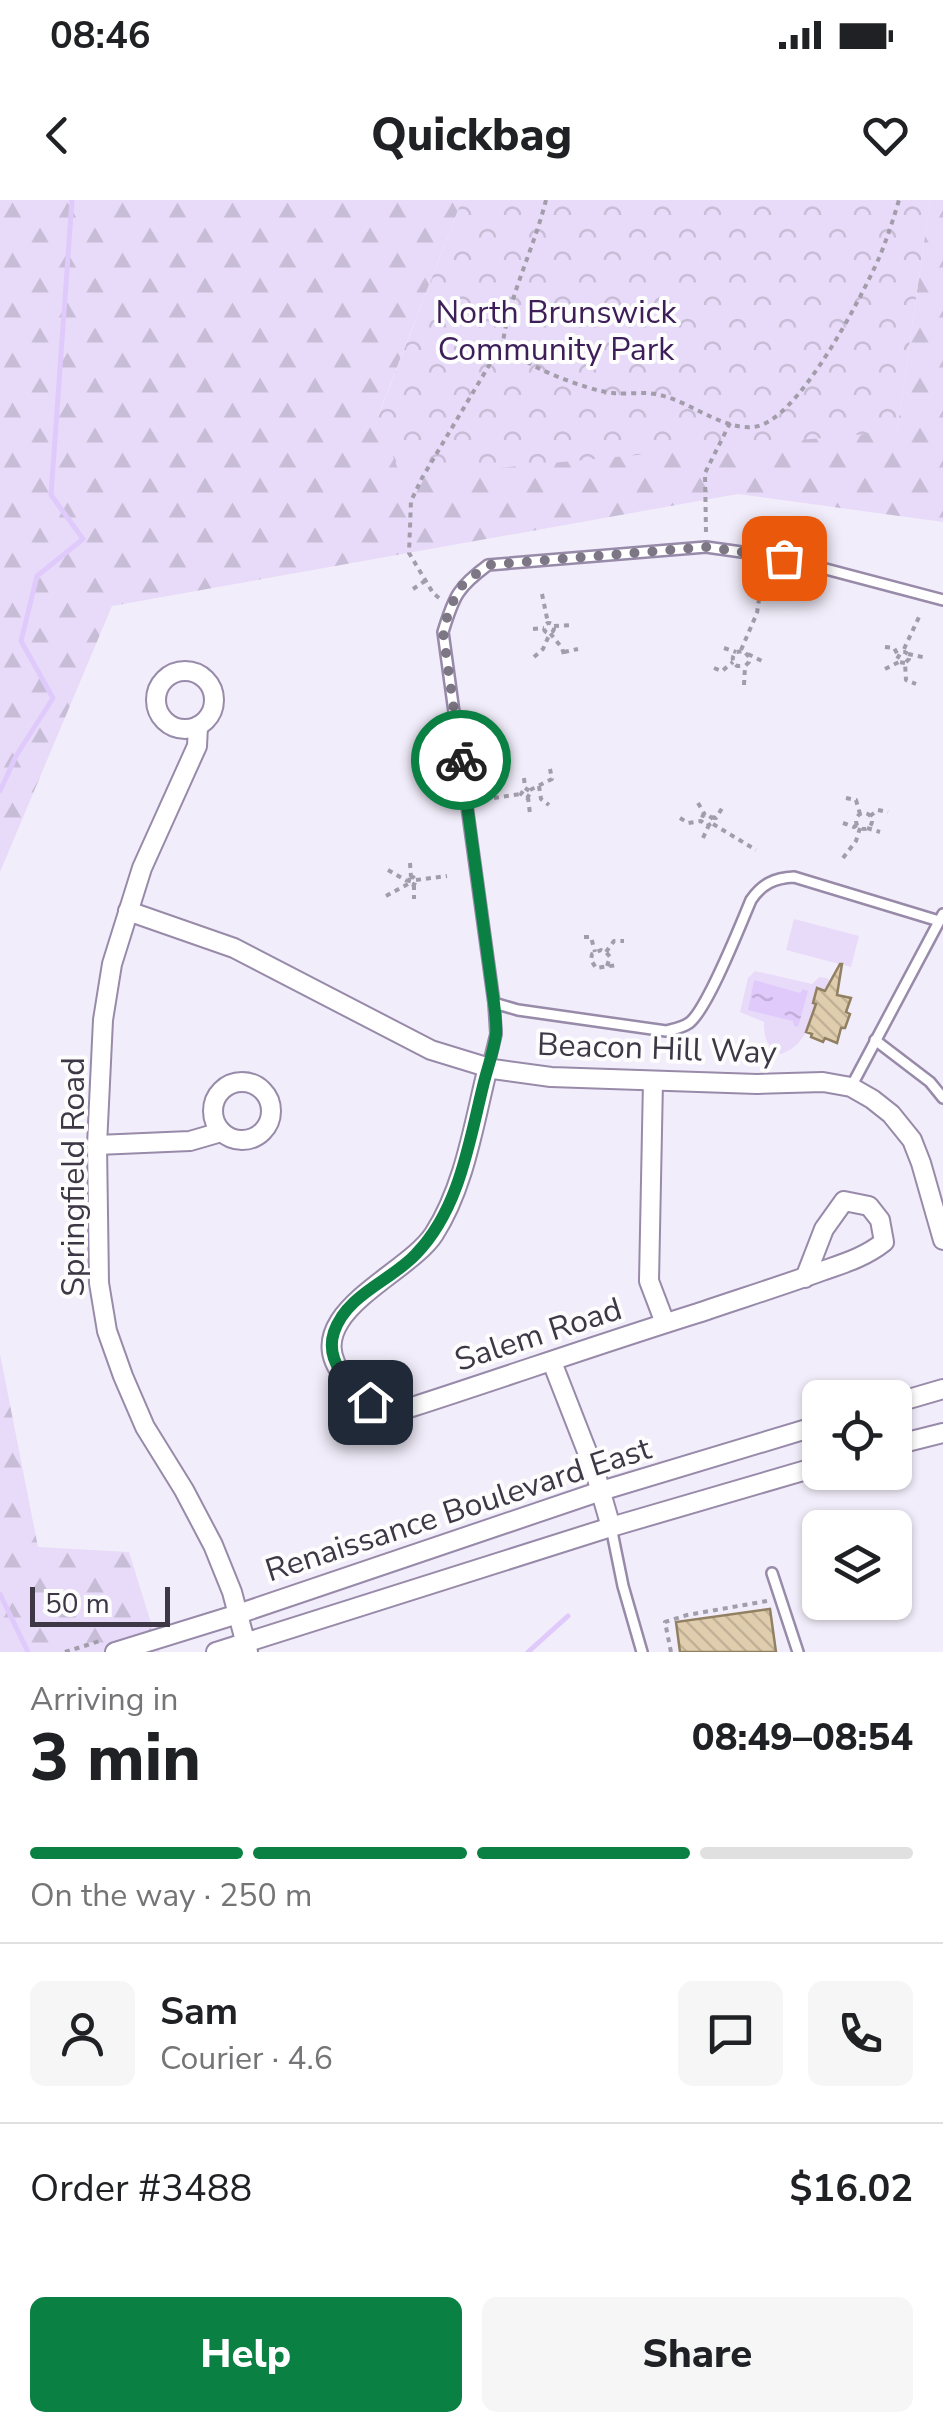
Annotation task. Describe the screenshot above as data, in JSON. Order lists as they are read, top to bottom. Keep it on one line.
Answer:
{"streets":{"street":["Beacon Hill Way","Springfield Road","Salem Road","Renaissance Boulevard East"]},"crossings":[["Beacon Hill Way","Springfield Road"],["Beacon Hill Way","Salem Road"],["Springfield Road","Renaissance Boulevard East"]],"parks":["North Brunswick Community Park"],"scale_bar":"50 m","page":{"status":"08:46","header":"Quickbag","scale":"50 m","heading":["3 min","Arriving in","08:49–08:54"],"panel":["Sam","Courier · 4.6","Order #3488","$16.02"],"bar":"On the way · 250 m","buttons":["Help","Share"]}}
